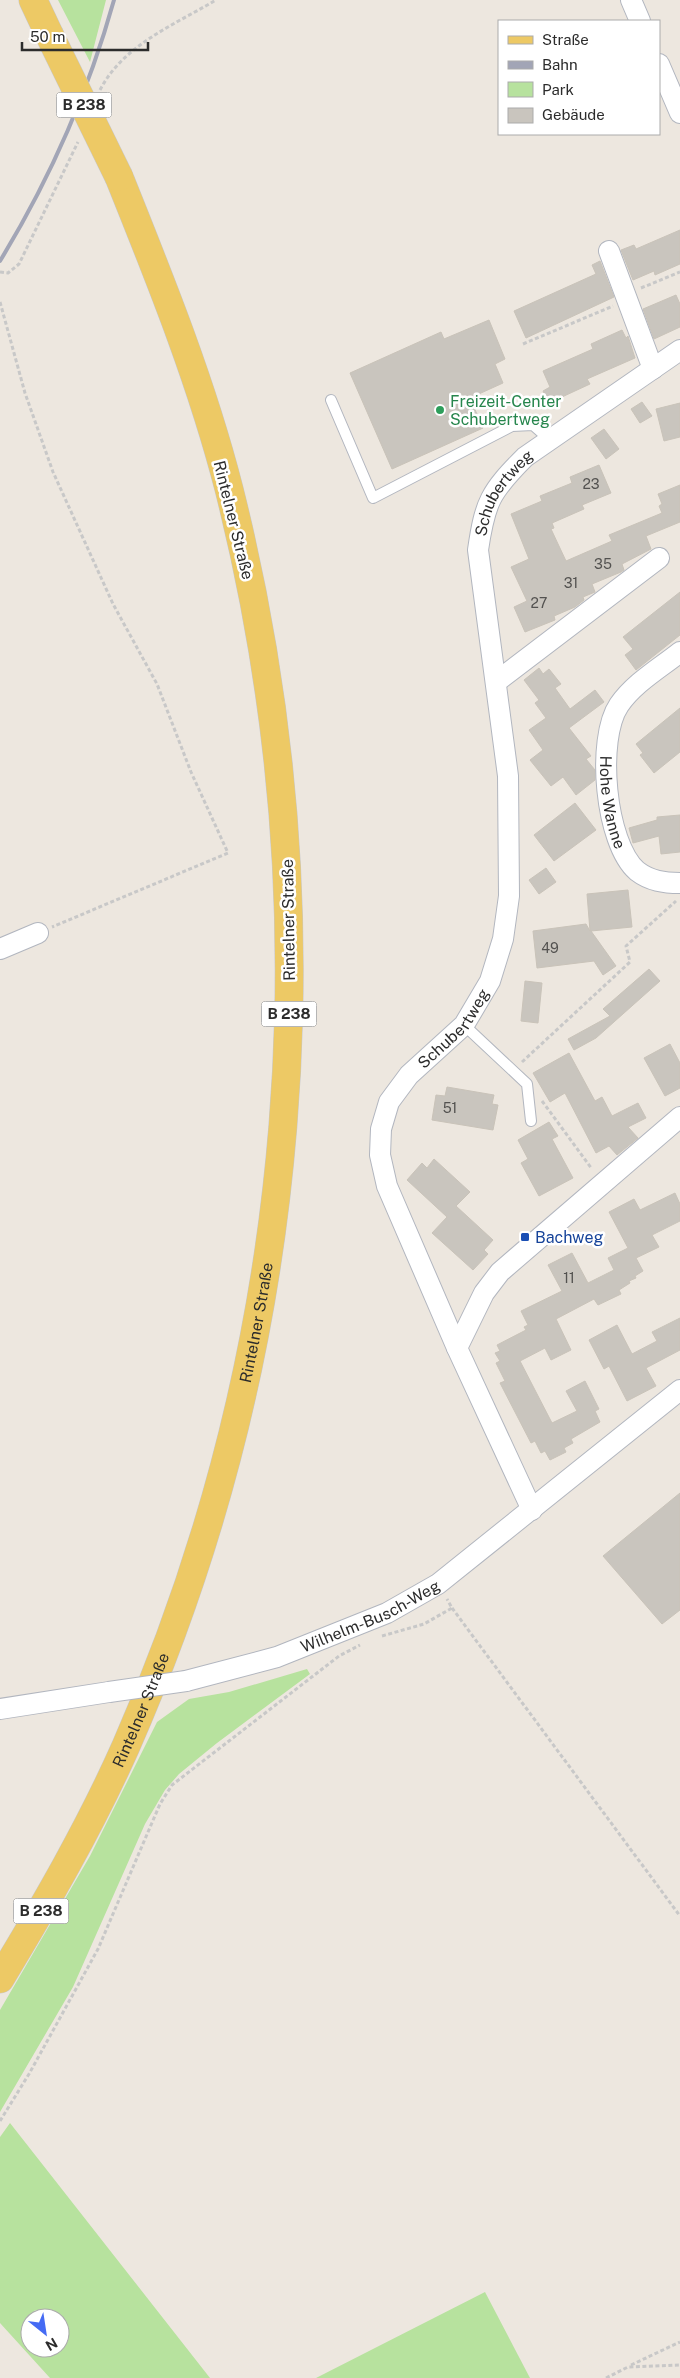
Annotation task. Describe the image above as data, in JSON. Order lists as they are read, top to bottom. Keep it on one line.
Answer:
{"streets":{"main road":["B 238","Rintelner Straße"],"street":["Schubertweg","Hohe Wanne","Wilhelm-Busch-Weg"]},"places":{"other":["Freizeit-Center Schubertweg"],"transit":["Bachweg"]},"house_numbers":["23","35","31","27","49","51","11"],"legend":["Straße","Bahn","Park","Gebäude"],"scale_bar":"50 m","north":"bottom right"}
